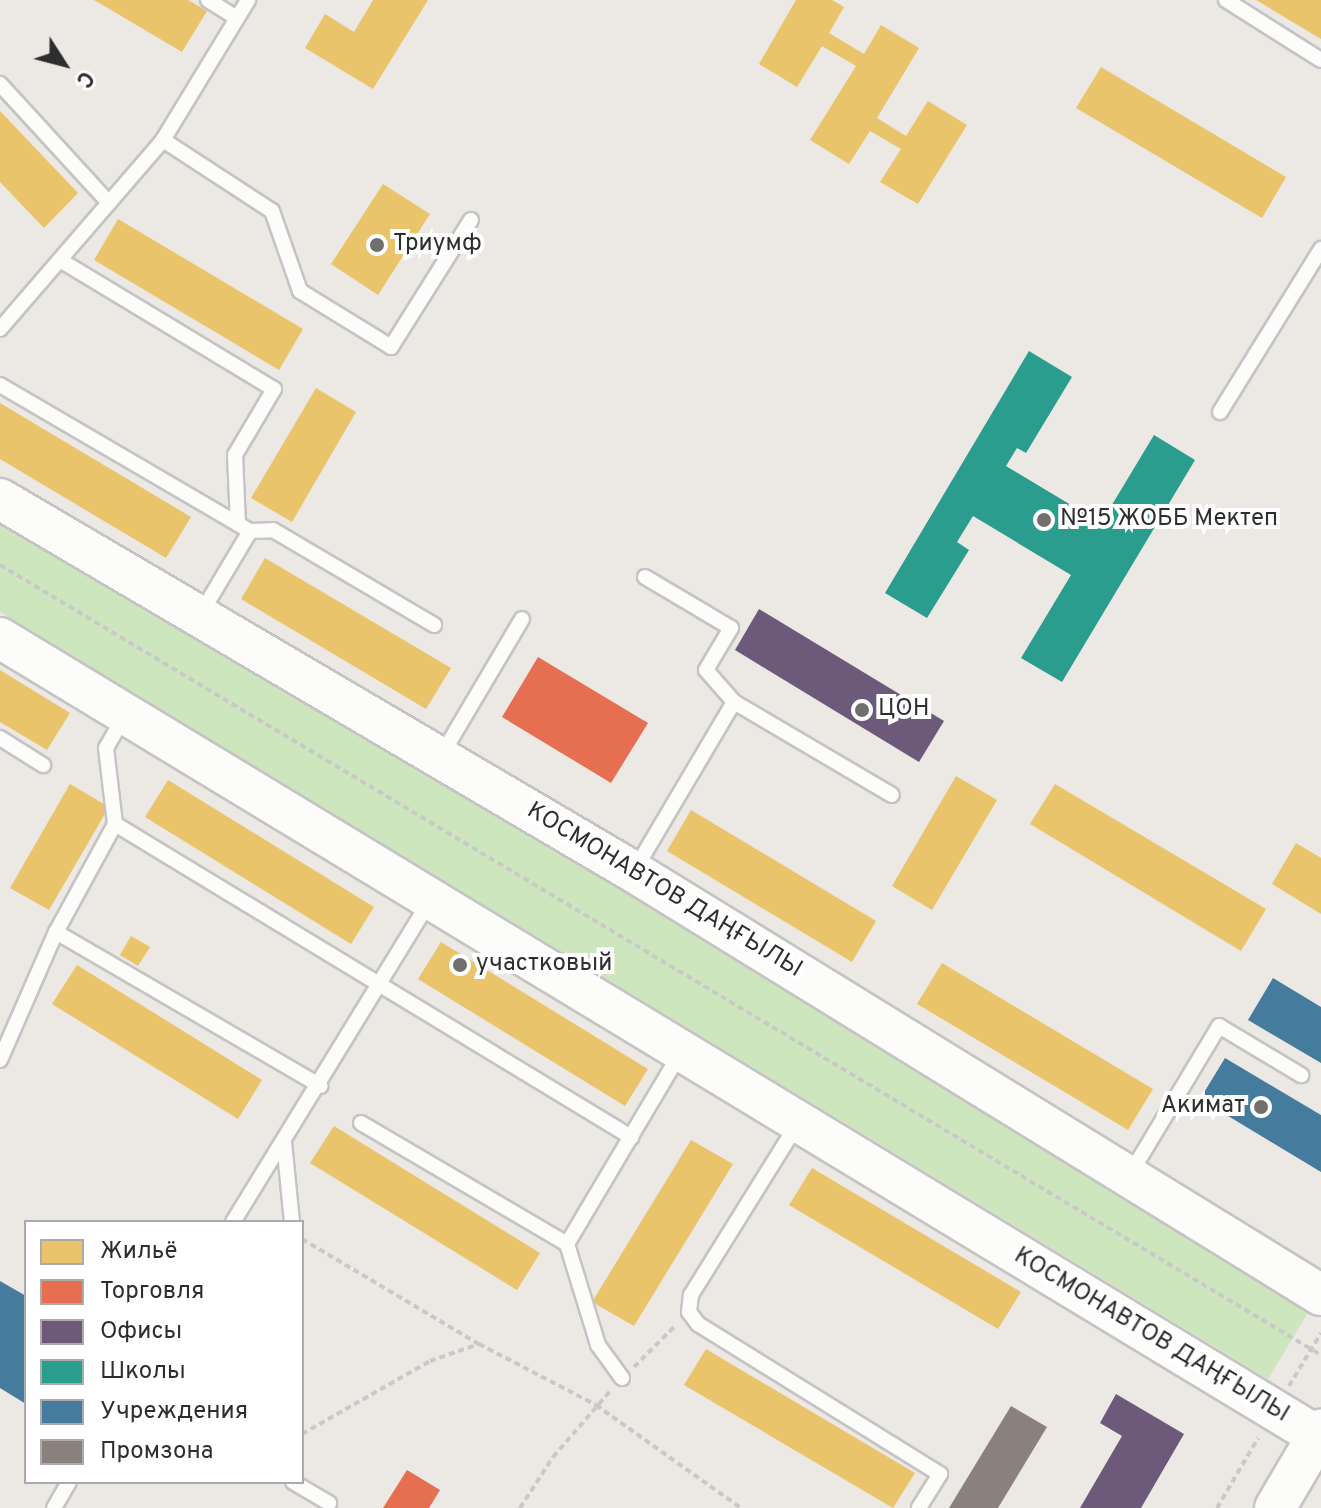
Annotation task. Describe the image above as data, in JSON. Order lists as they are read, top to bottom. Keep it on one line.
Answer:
{"streets":{"street":["КОСМОНАВТОВ ДАҢҒЫЛЫ"]},"places":["Триумф","№15 ЖОББ Мектеп","ЦОН","участковый","Акимат"],"legend":["Жильё","Торговля","Офисы","Школы","Учреждения","Промзона"],"north":"bottom right"}
